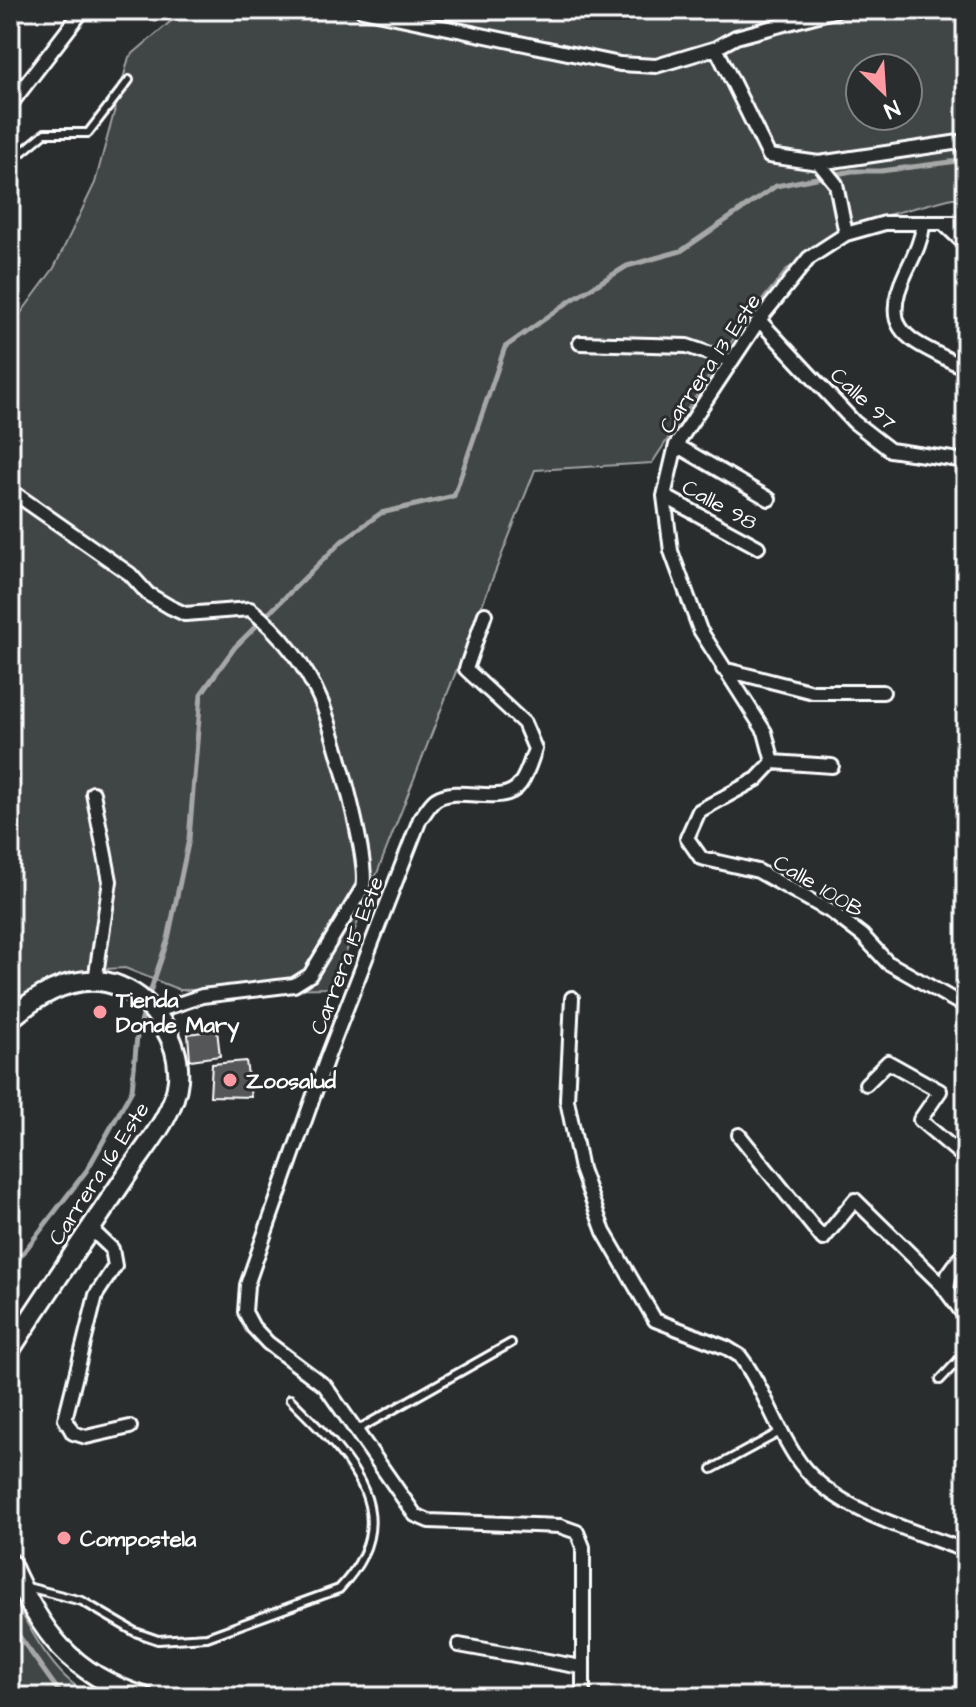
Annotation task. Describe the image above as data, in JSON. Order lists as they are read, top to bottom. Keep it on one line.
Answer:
{"streets":{"main road":["Carrera 16 Este"],"street":["Carrera 13 Este","Calle 97","Calle 98","Calle 100B","Carrera 15 Este"]},"crossings":[["Carrera 13 Este","Calle 97"],["Carrera 13 Este","Calle 98"],["Carrera 13 Este","Calle 100B"]],"places":["Tienda Donde Mary","Zoosalud","Compostela"],"north":"bottom right"}
